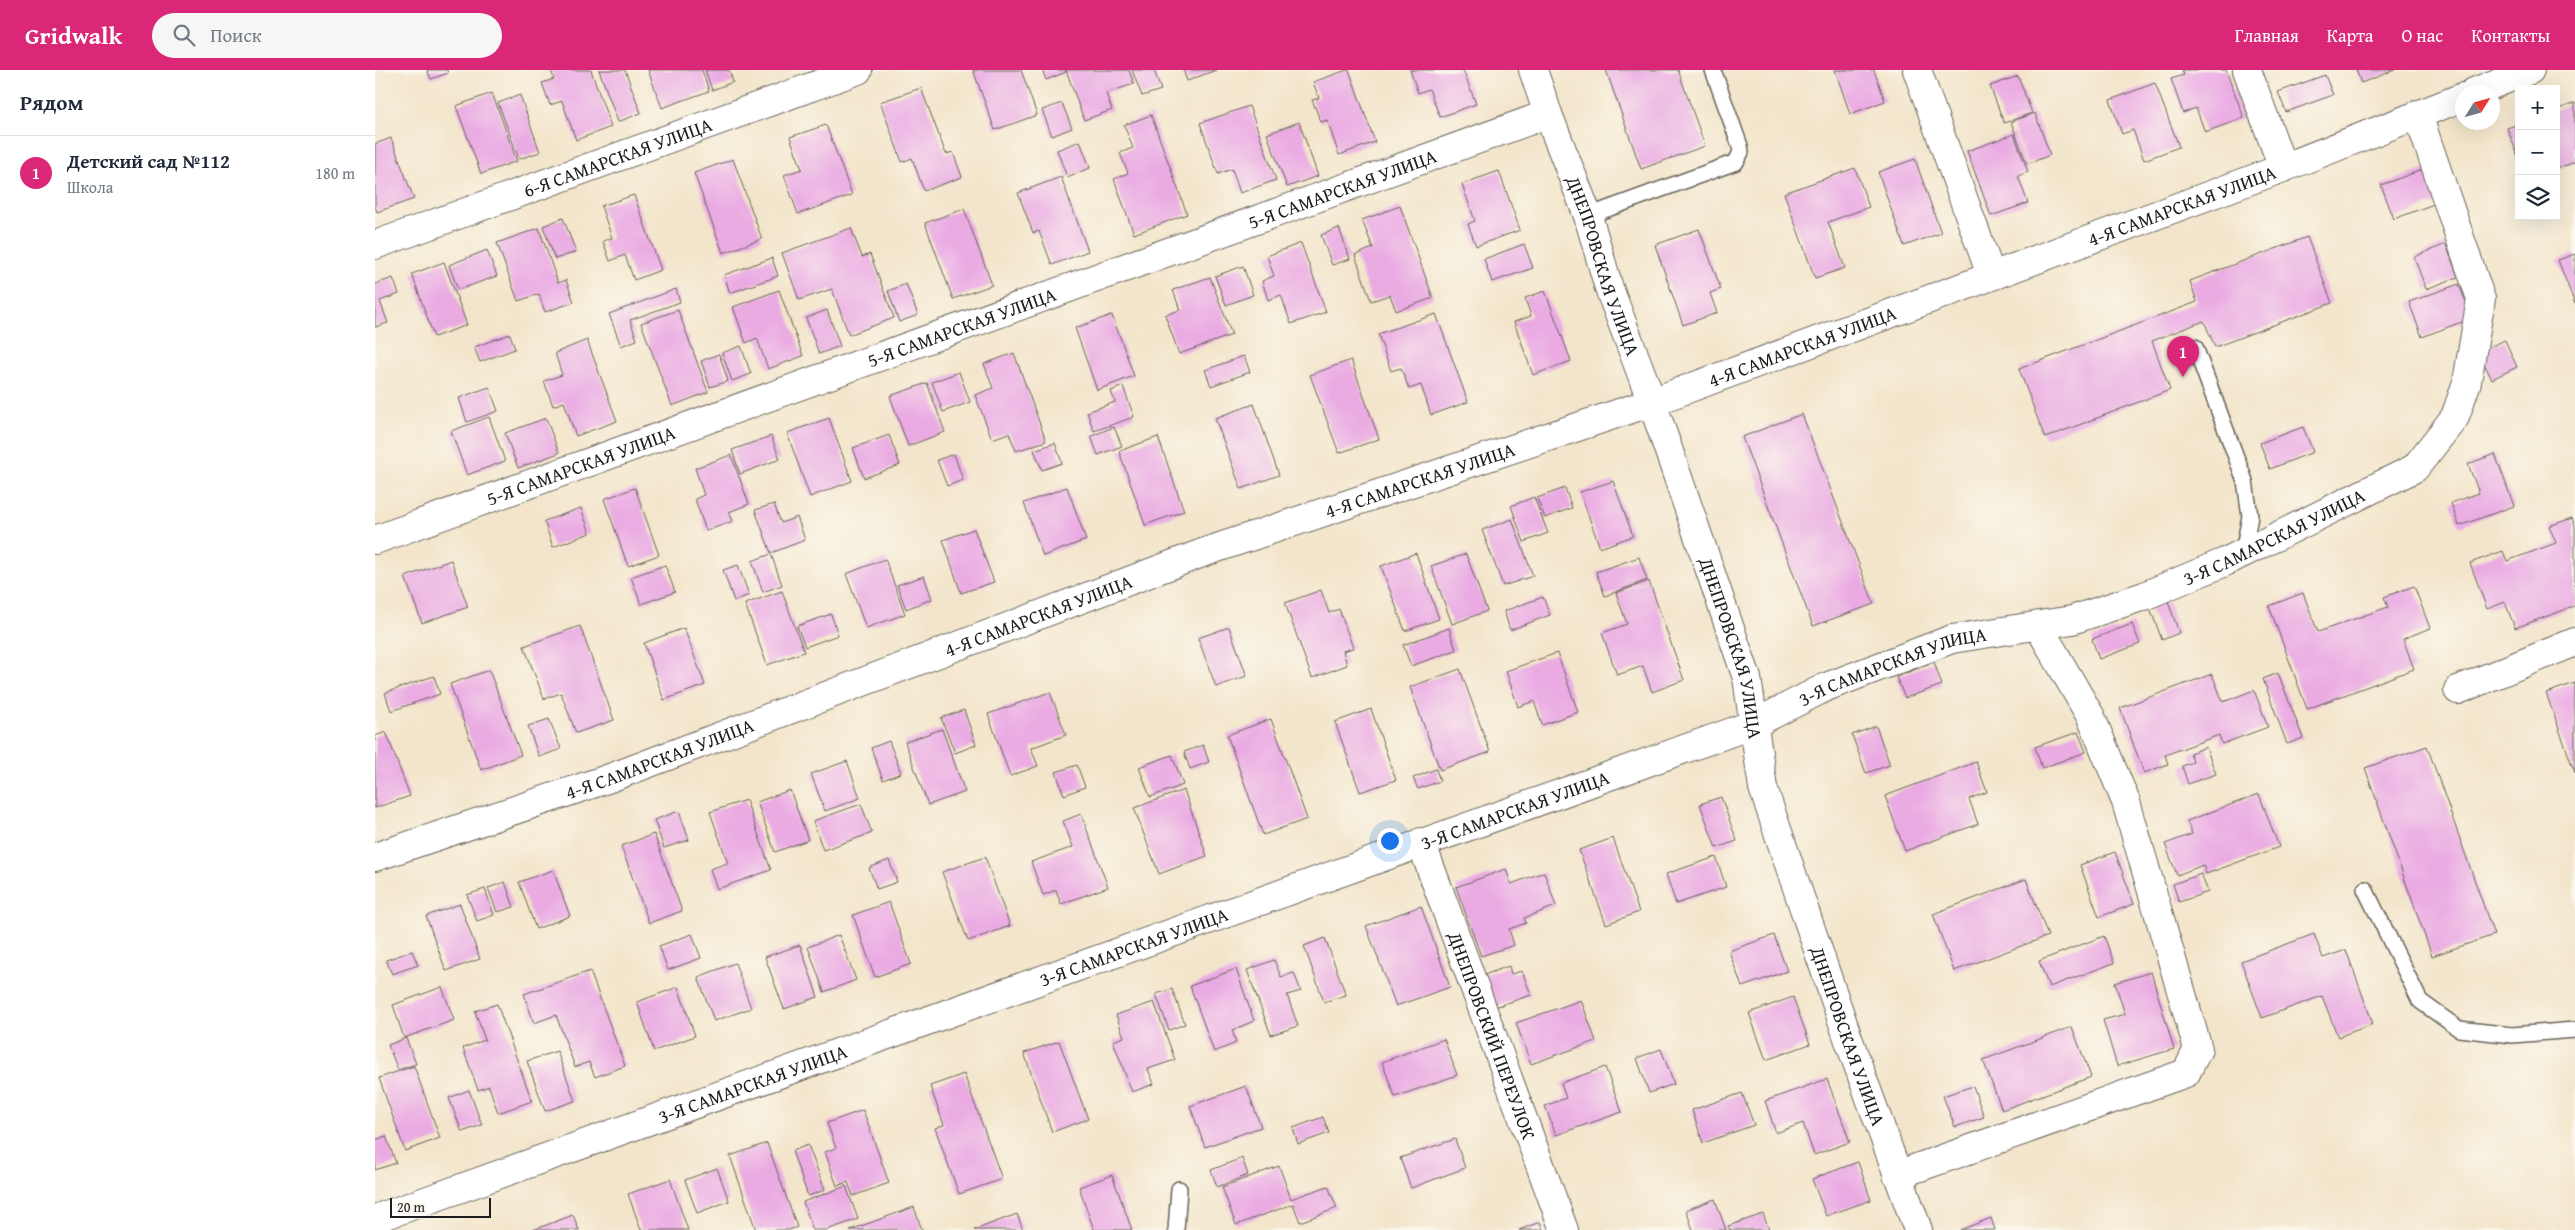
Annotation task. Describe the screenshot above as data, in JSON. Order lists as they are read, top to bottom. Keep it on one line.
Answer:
{"streets":{"street":["6-Я САМАРСКАЯ УЛИЦА","5-Я САМАРСКАЯ УЛИЦА","4-Я САМАРСКАЯ УЛИЦА","ДНЕПРОВСКАЯ УЛИЦА","3-Я САМАРСКАЯ УЛИЦА","ДНЕПРОВСКИЙ ПЕРЕУЛОК"]},"crossings":[["5-Я САМАРСКАЯ УЛИЦА","ДНЕПРОВСКАЯ УЛИЦА"],["4-Я САМАРСКАЯ УЛИЦА","ДНЕПРОВСКАЯ УЛИЦА"],["4-Я САМАРСКАЯ УЛИЦА","3-Я САМАРСКАЯ УЛИЦА"],["ДНЕПРОВСКАЯ УЛИЦА","3-Я САМАРСКАЯ УЛИЦА"],["3-Я САМАРСКАЯ УЛИЦА","ДНЕПРОВСКИЙ ПЕРЕУЛОК"]],"scale_bar":"20 m","north":"top right","page":{"header":"Gridwalk","search":"Поиск","nav":["Главная","Карта","О нас","Контакты"],"heading":"Рядом","map_buttons":["+","−"],"list":[{"mark":"1","name":"Детский сад №112","note":"Школа","value":"180 m"}],"pins":"1","scale":"20 m"}}
